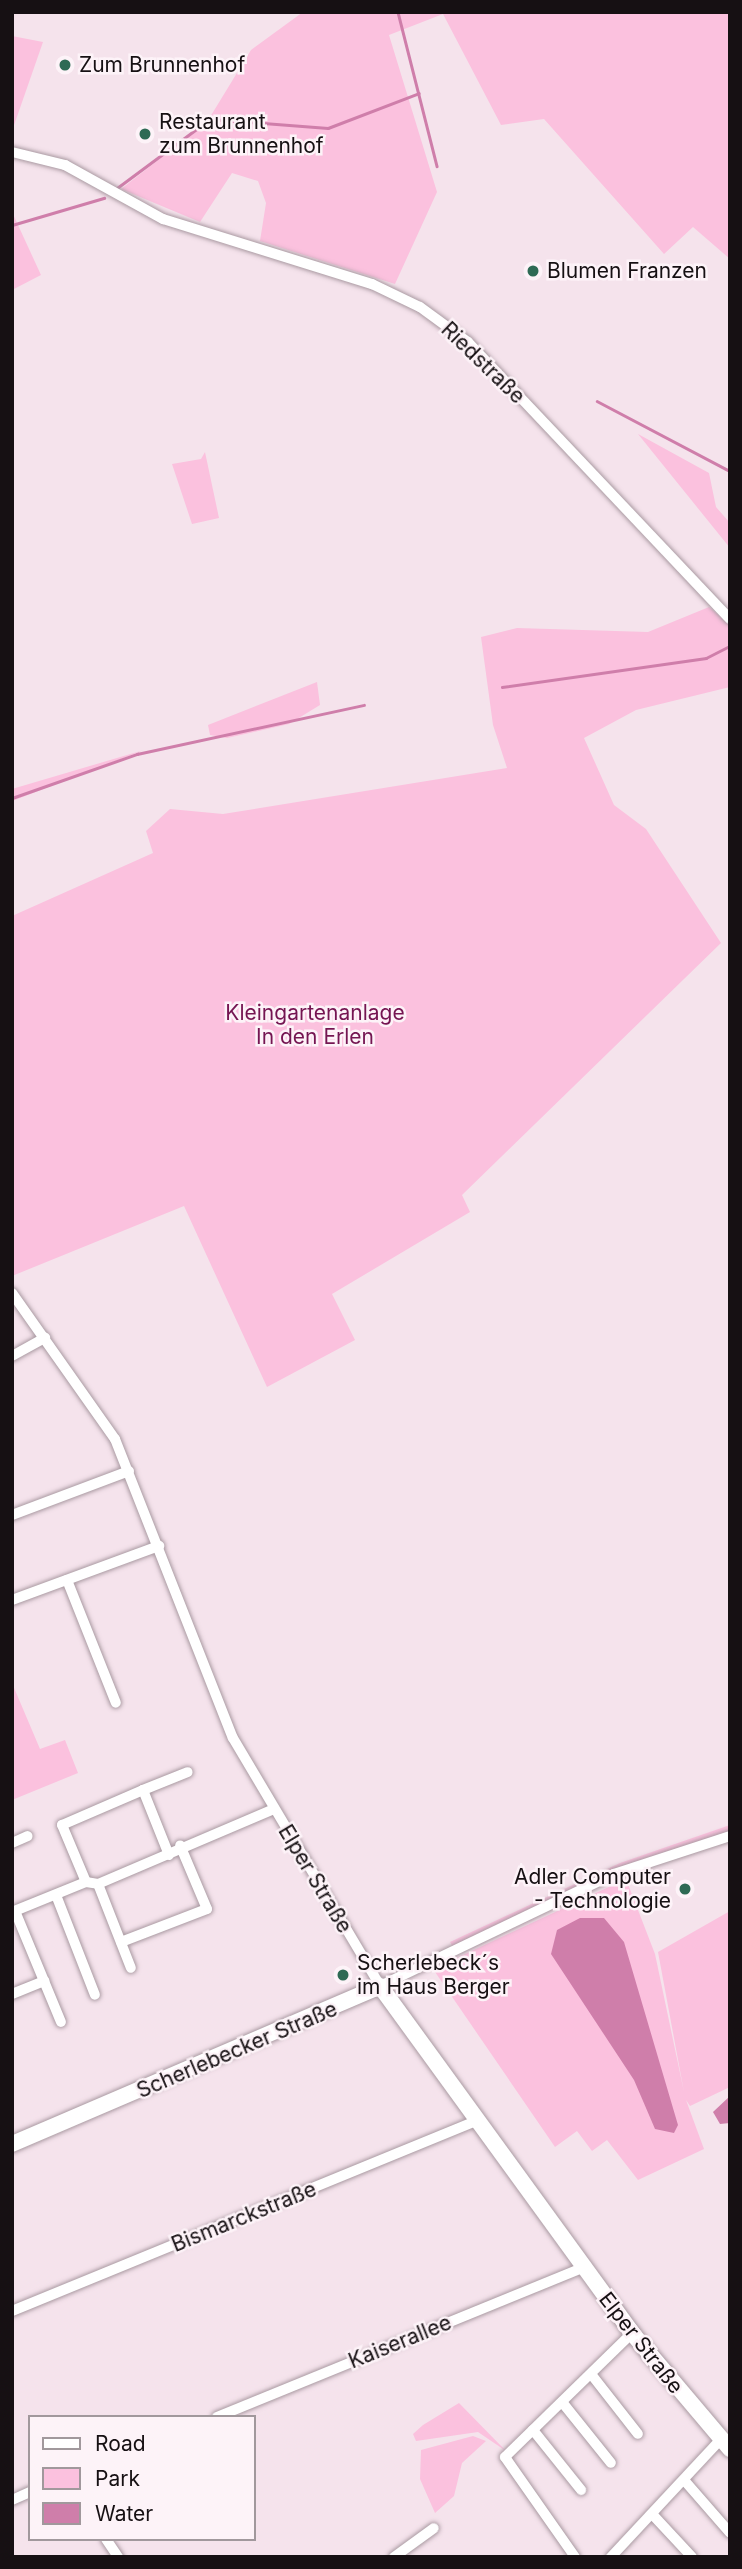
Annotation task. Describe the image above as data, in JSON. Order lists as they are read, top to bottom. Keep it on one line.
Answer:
{"streets":{"street":["Riedstraße","Elper Straße","Scherlebecker Straße","Bismarckstraße","Kaiserallee"]},"crossings":[["Elper Straße","Scherlebecker Straße"],["Elper Straße","Bismarckstraße"],["Elper Straße","Kaiserallee"]],"parks":["Kleingartenanlage In den Erlen"],"places":["Zum Brunnenhof","Restaurant zum Brunnenhof","Blumen Franzen","Adler Computer - Technologie","Scherlebeck´s im Haus Berger"],"legend":["Road","Park","Water"]}
